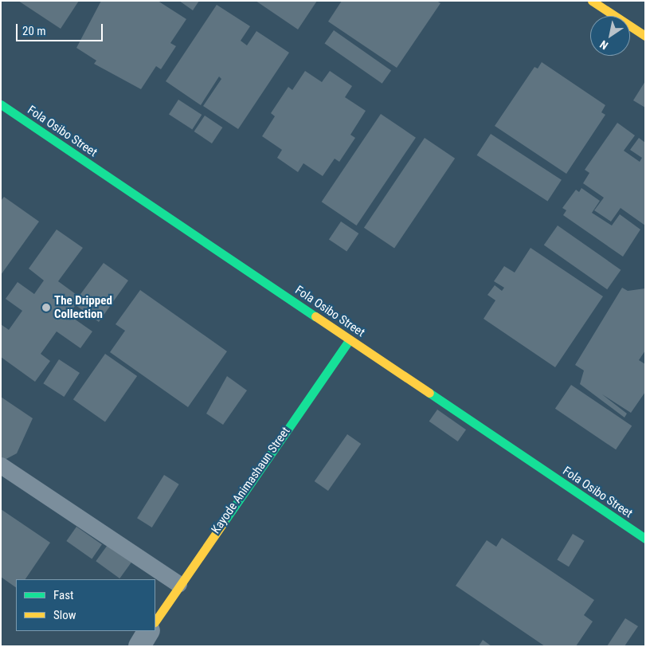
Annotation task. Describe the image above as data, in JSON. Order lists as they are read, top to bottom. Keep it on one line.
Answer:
{"streets":{"street":["Fola Osibo Street","Kayode Animashaun Street"]},"crossings":[["Fola Osibo Street","Kayode Animashaun Street"]],"places":["The Dripped Collection"],"legend":["Fast","Slow"],"scale_bar":"20 m","north":"bottom left"}
